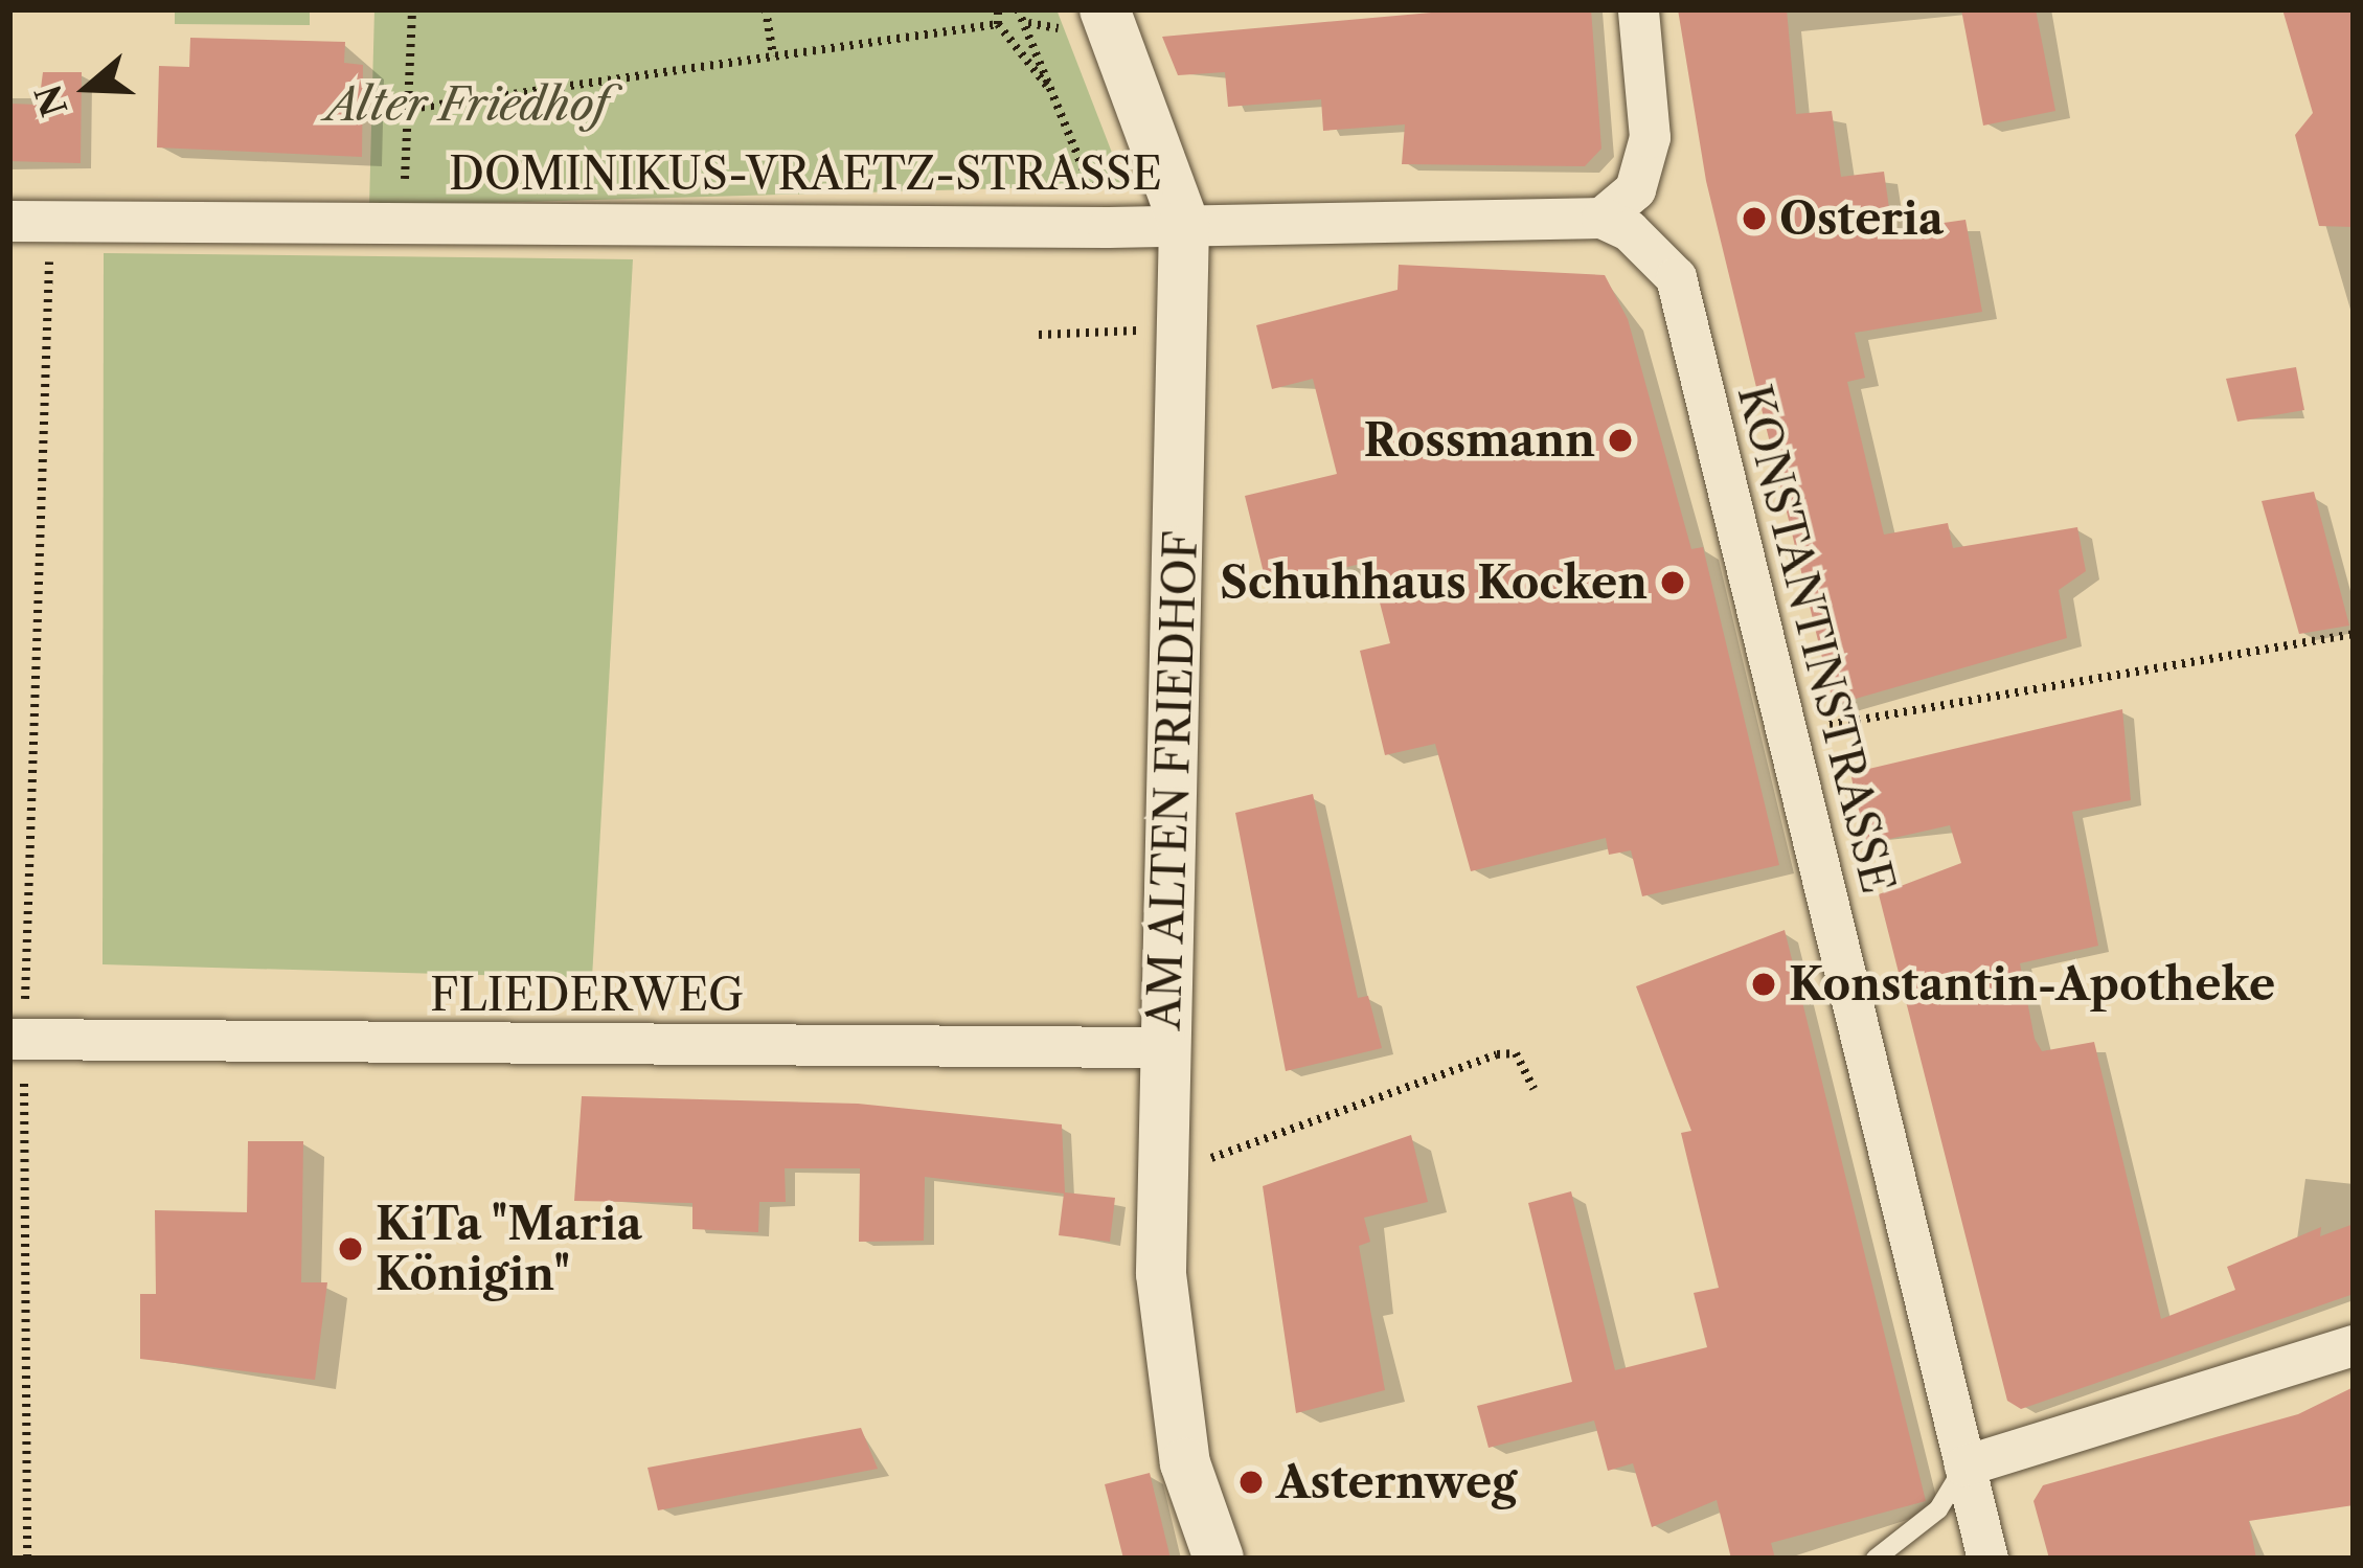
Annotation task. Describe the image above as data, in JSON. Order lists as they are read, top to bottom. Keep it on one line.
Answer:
{"streets":{"street":["DOMINIKUS-VRAETZ-STRASSE","KONSTANTINSTRASSE","AM ALTEN FRIEDHOF","FLIEDERWEG"]},"crossings":[["DOMINIKUS-VRAETZ-STRASSE","KONSTANTINSTRASSE"],["DOMINIKUS-VRAETZ-STRASSE","AM ALTEN FRIEDHOF"],["AM ALTEN FRIEDHOF","FLIEDERWEG"]],"parks":["Alter Friedhof"],"places":["Osteria","Rossmann","Schuhhaus Kocken","Konstantin-Apotheke","KiTa \"Maria Königin\"","Asternweg"],"north":"left"}
